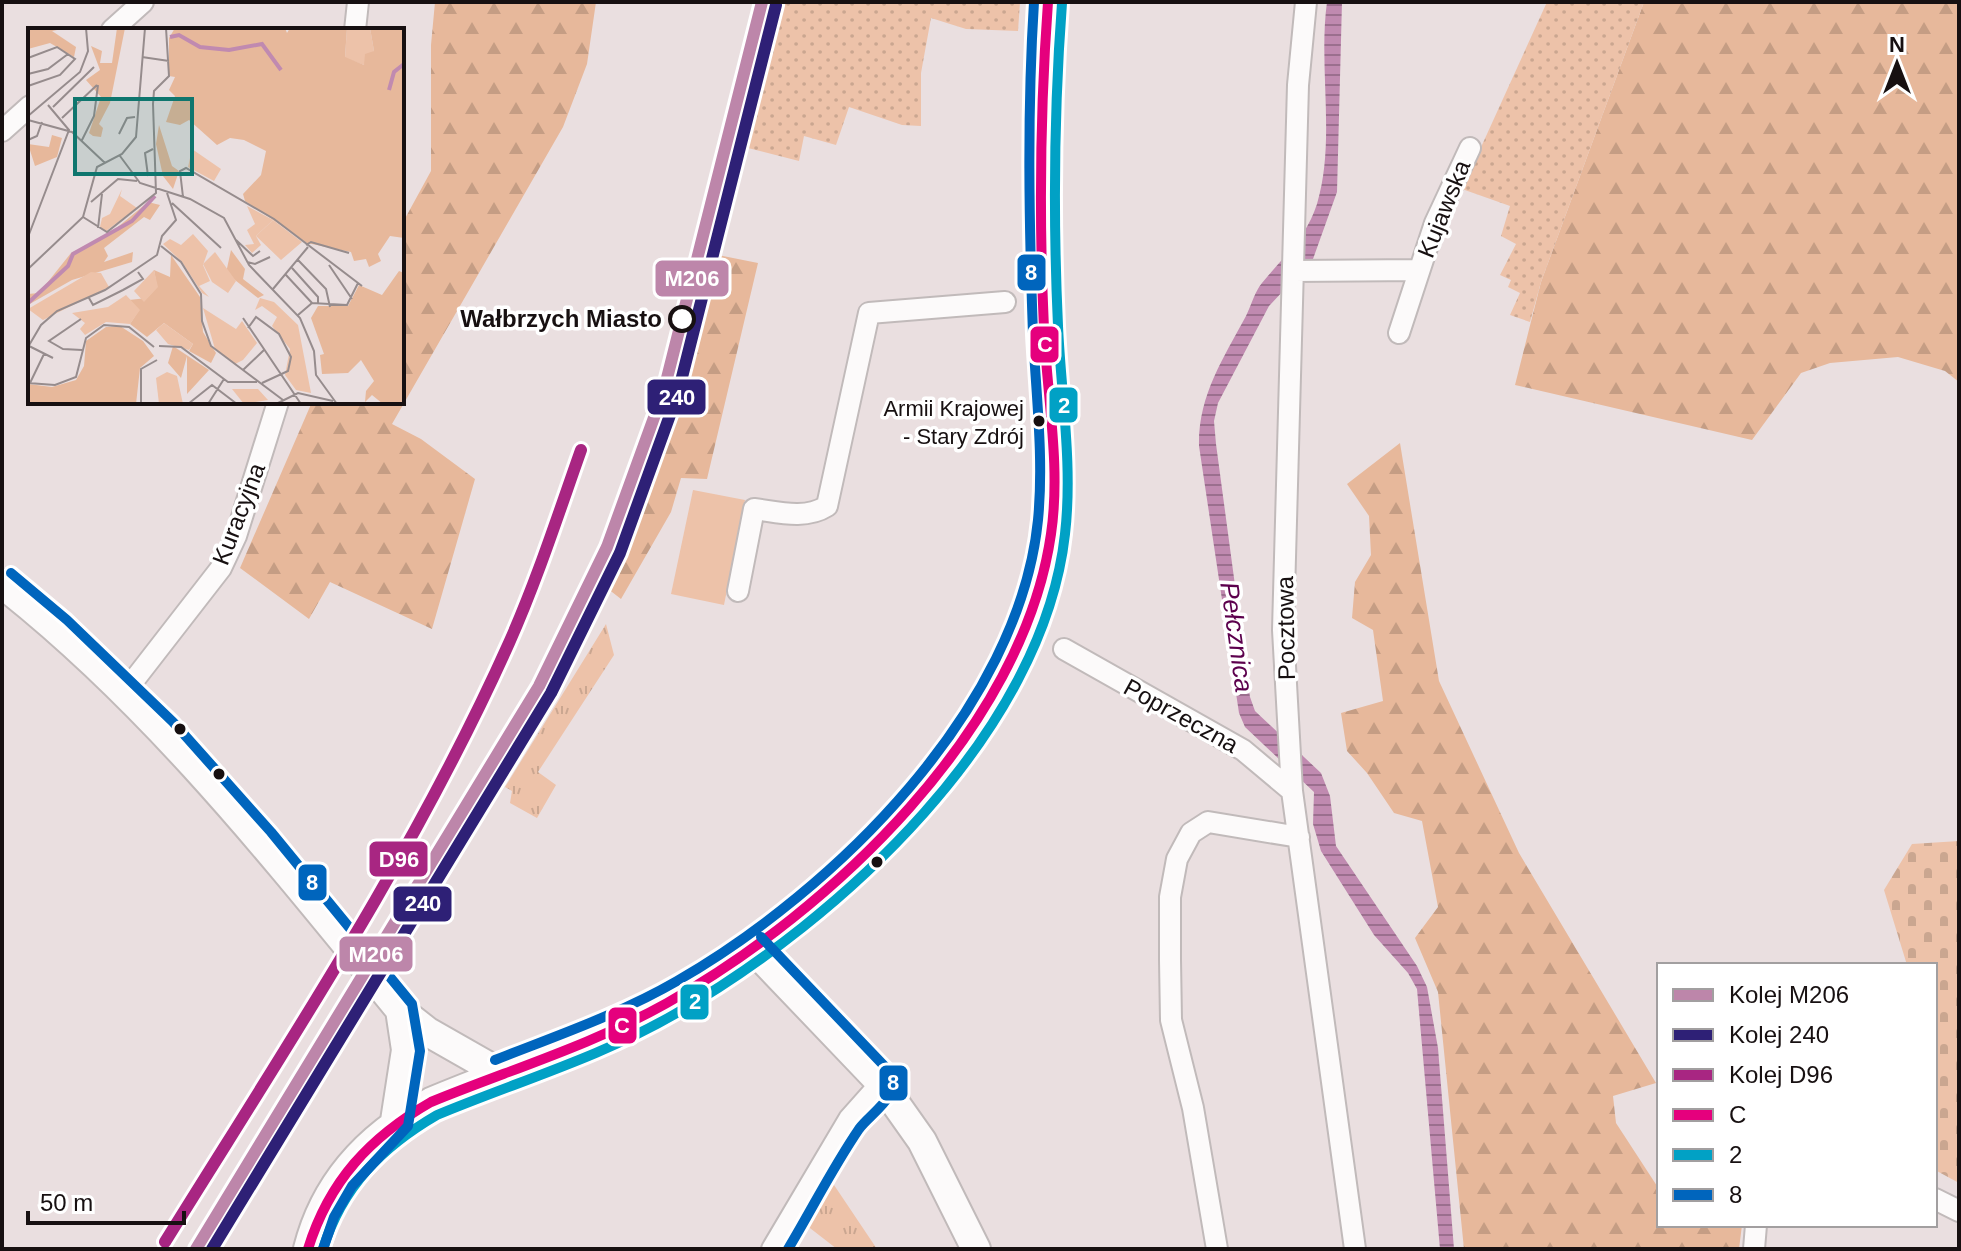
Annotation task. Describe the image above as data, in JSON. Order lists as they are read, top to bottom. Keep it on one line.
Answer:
{"streets":{"street":["Kujawska","Kuracyjna","Pocztowa","Poprzeczna"]},"crossings":[["Kujawska","Pocztowa"],["Pocztowa","Poprzeczna"]],"water":["Pełcznica"],"places":["Wałbrzych Miasto","Armii Krajowej - Stary Zdrój"],"lines":["rail line M206","transit line C","transit line 8","transit line 2","rail line 240","rail line D96"],"legend":["Kolej M206","Kolej 240","Kolej D96","C","2","8"],"scale_bar":"50 m","north":"top"}
